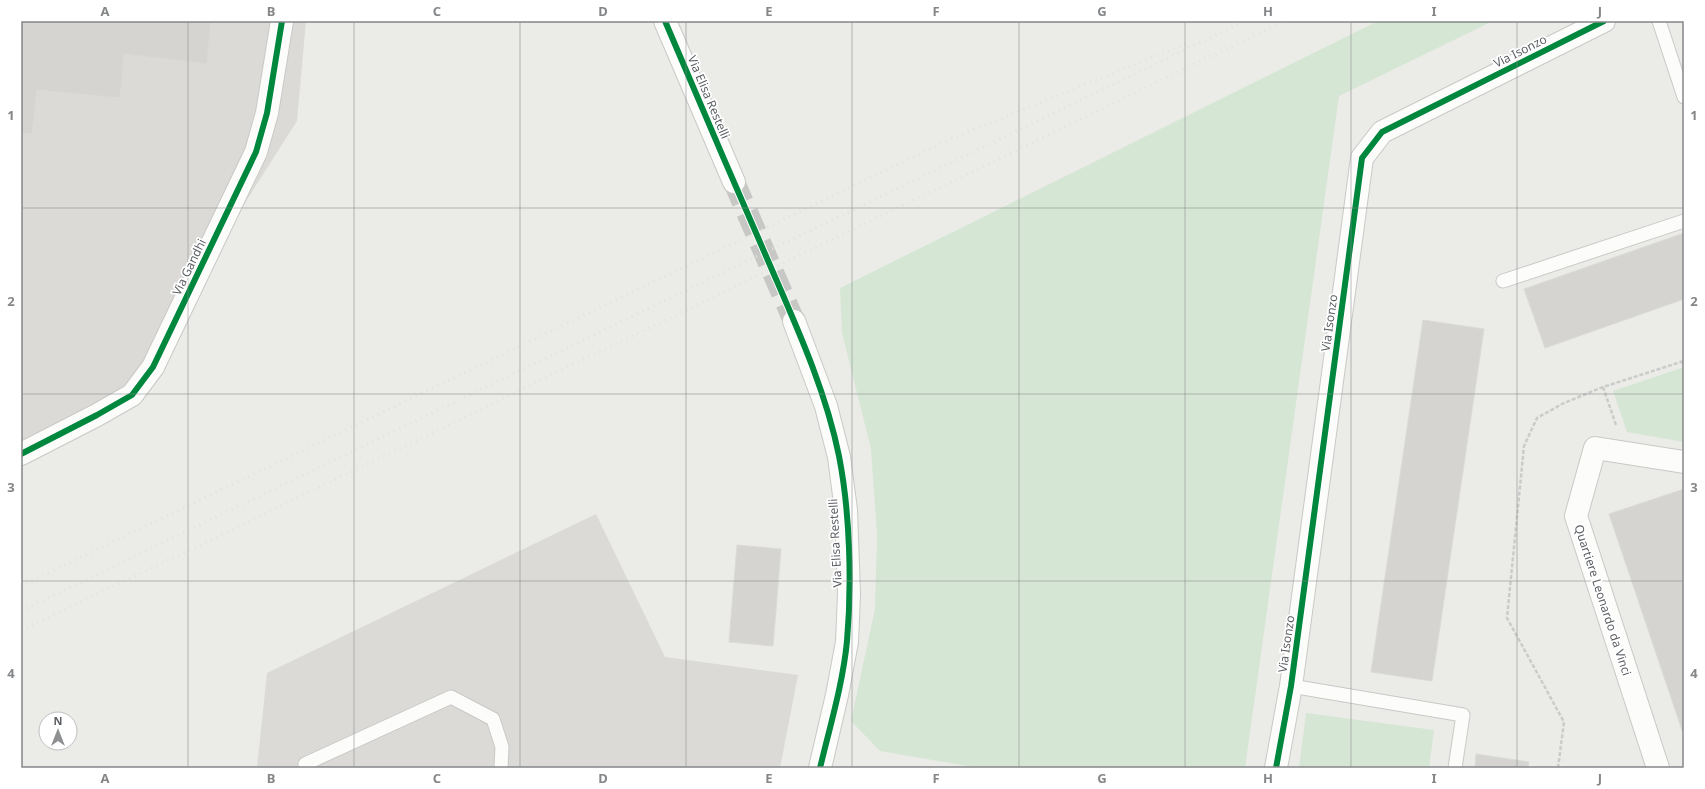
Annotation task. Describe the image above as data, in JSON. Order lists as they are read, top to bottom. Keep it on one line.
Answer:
{"streets":{"street":["Via Isonzo","Via Elisa Restelli","Via Gandhi","Quartiere Leonardo da Vinci"]},"north":"top","grid":{"columns":["A","B","C","D","E","F","G","H","I","J"],"rows":["1","2","3","4"]}}
